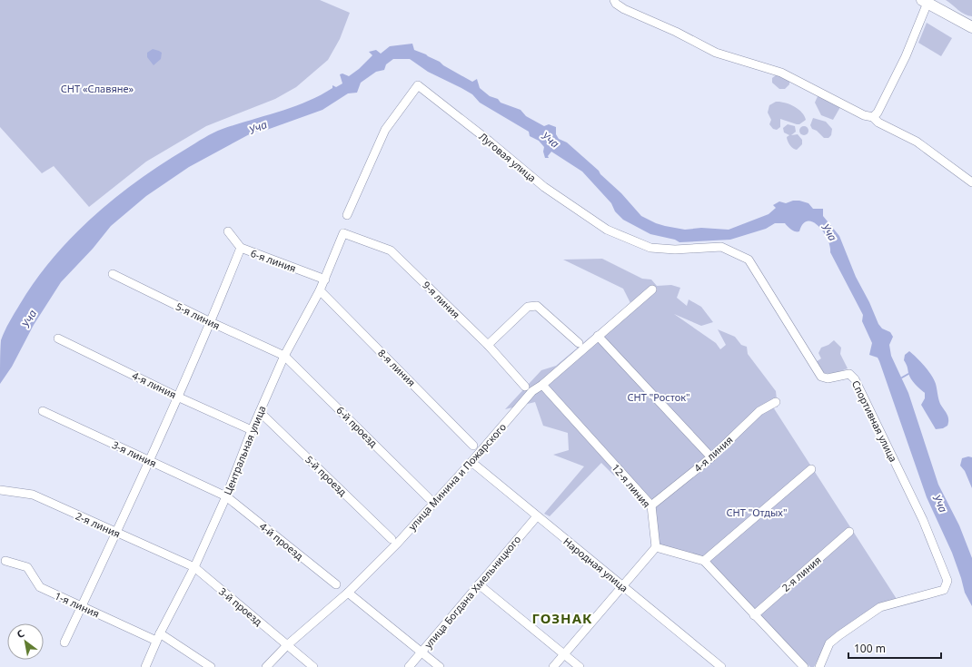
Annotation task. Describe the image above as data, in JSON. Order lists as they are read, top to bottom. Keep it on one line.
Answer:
{"streets":{"street":["Луговая улица","6-я линия","9-я линия","5-я линия","8-я линия","4-я линия","Спортивная улица","6-й проезд","Центральная улица","3-я линия","5-й проезд","улица Минина и Пожарского","12-я линия","2-я линия","4-й проезд","Народная улица","улица Богдана Хмельницкого","1-я линия","3-й проезд"]},"crossings":[["Луговая улица","Спортивная улица"],["6-я линия","Центральная улица"],["9-я линия","Центральная улица"],["5-я линия","6-й проезд"],["5-я линия","Центральная улица"],["8-я линия","Центральная улица"],["4-я линия","Центральная улица"],["4-я линия","12-я линия"],["6-й проезд","Центральная улица"],["Центральная улица","3-я линия"],["Центральная улица","5-й проезд"],["Центральная улица","2-я линия"],["Центральная улица","4-й проезд"],["Центральная улица","1-я линия"],["Центральная улица","3-й проезд"],["3-я линия","4-й проезд"],["улица Минина и Пожарского","12-я линия"],["улица Минина и Пожарского","Народная улица"],["улица Минина и Пожарского","3-й проезд"],["2-я линия","3-й проезд"],["Народная улица","улица Богдана Хмельницкого"]],"districts":["ГОЗНАК"],"water":["Уча"],"parks":["СНТ «Славяне»","СНТ \"Росток\"","СНТ \"Отдых\""],"scale_bar":"100 m","north":"top left"}
